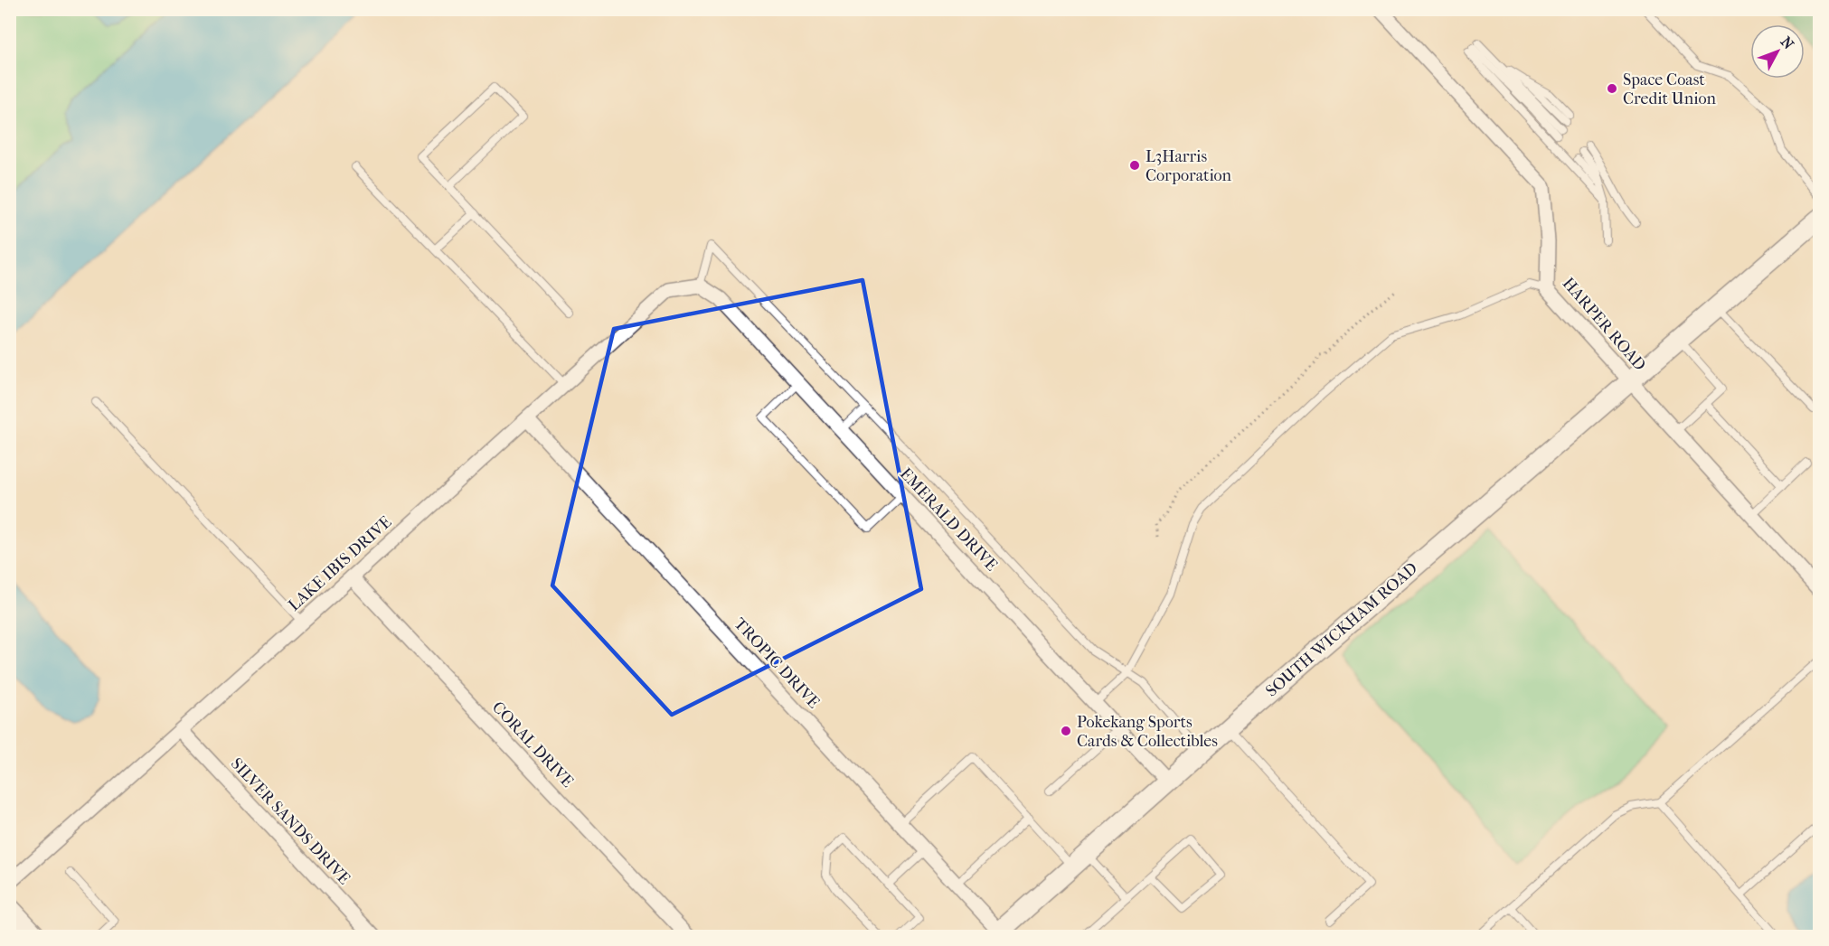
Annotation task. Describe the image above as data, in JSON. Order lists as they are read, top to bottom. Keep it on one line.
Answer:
{"streets":{"main road":["SOUTH WICKHAM ROAD"],"street":["HARPER ROAD","EMERALD DRIVE","LAKE IBIS DRIVE","TROPIC DRIVE","CORAL DRIVE","SILVER SANDS DRIVE"]},"crossings":[["HARPER ROAD","SOUTH WICKHAM ROAD"],["EMERALD DRIVE","LAKE IBIS DRIVE"],["EMERALD DRIVE","SOUTH WICKHAM ROAD"],["LAKE IBIS DRIVE","TROPIC DRIVE"],["LAKE IBIS DRIVE","CORAL DRIVE"],["LAKE IBIS DRIVE","SILVER SANDS DRIVE"],["SOUTH WICKHAM ROAD","TROPIC DRIVE"]],"places":["Space Coast Credit Union","L3Harris Corporation","Pokekang Sports Cards & Collectibles"],"north":"top right"}
